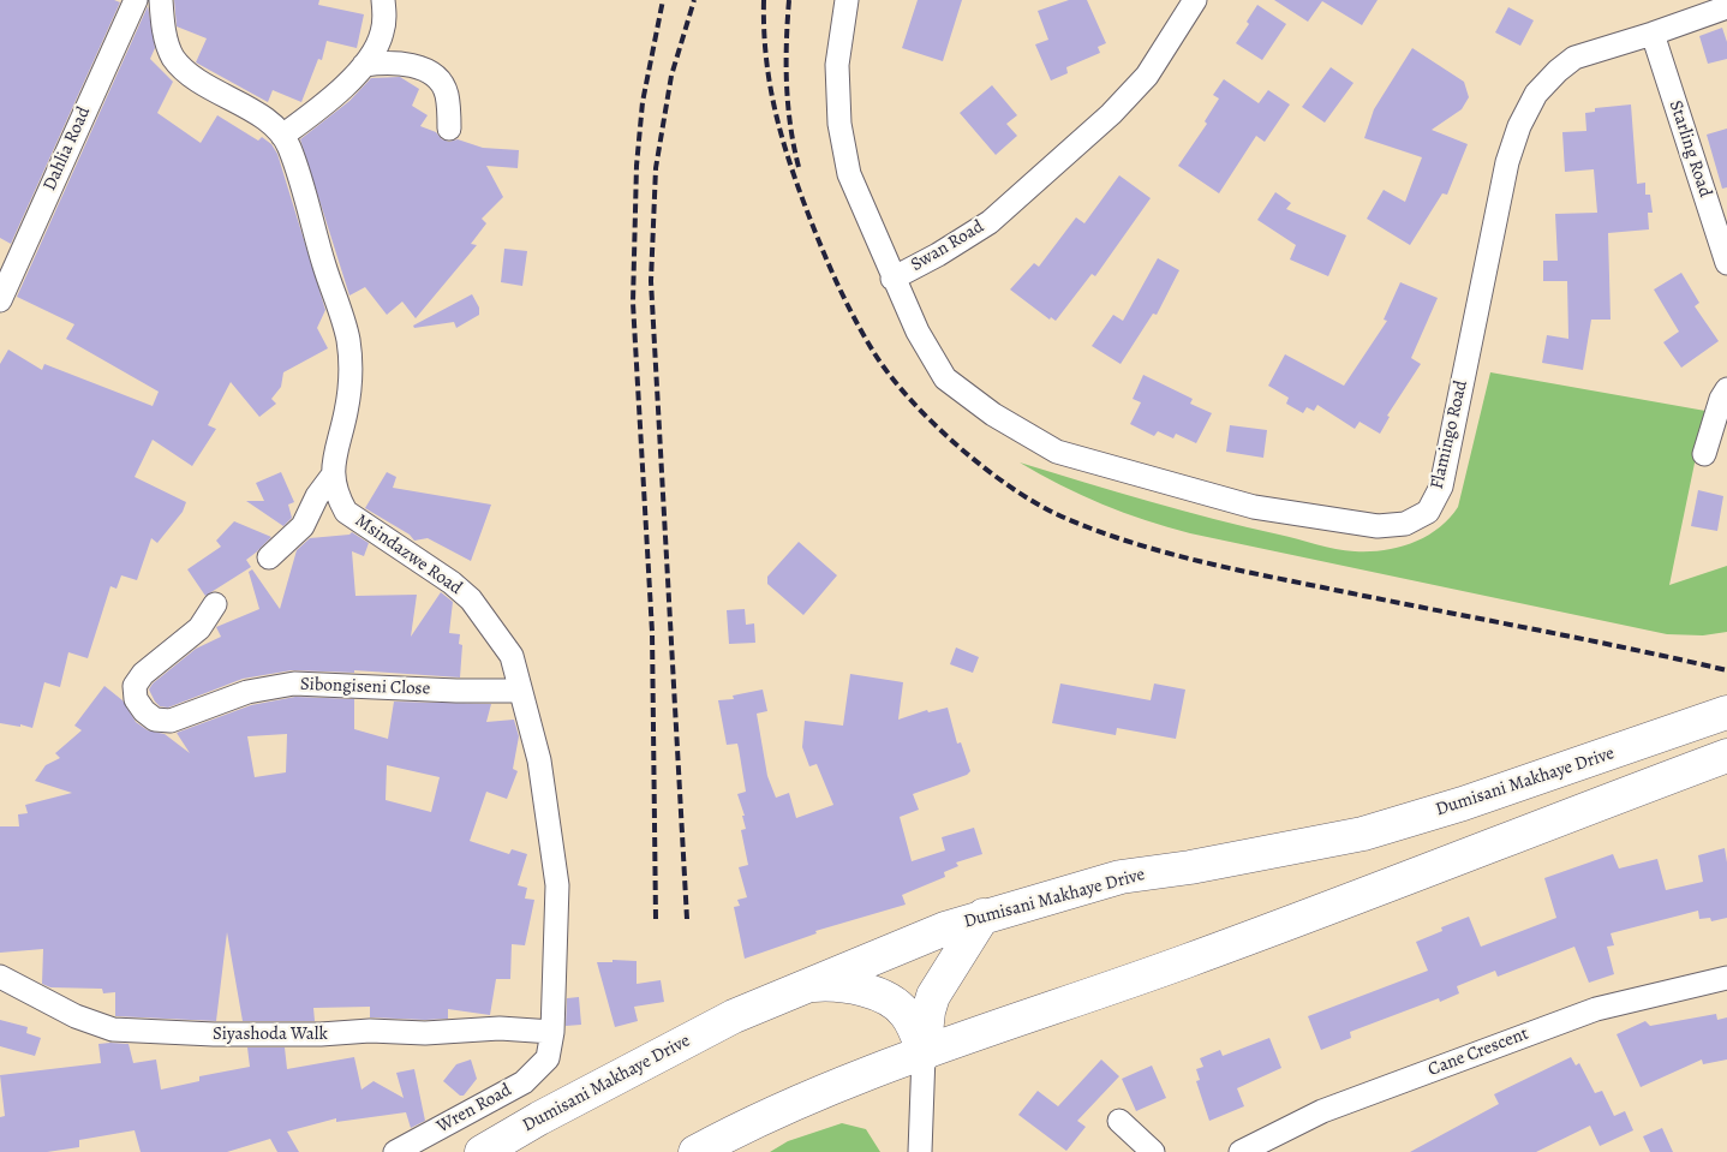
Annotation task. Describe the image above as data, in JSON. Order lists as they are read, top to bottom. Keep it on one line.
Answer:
{"streets":{"main road":["Dumisani Makhaye Drive"],"street":["Dahlia Road","Starling Road","Swan Road","Flamingo Road","Msindazwe Road","Sibongiseni Close","Siyashoda Walk","Cane Crescent","Wren Road"]},"crossings":[["Starling Road","Flamingo Road"],["Swan Road","Flamingo Road"],["Msindazwe Road","Sibongiseni Close"],["Msindazwe Road","Siyashoda Walk"],["Msindazwe Road","Wren Road"]]}
